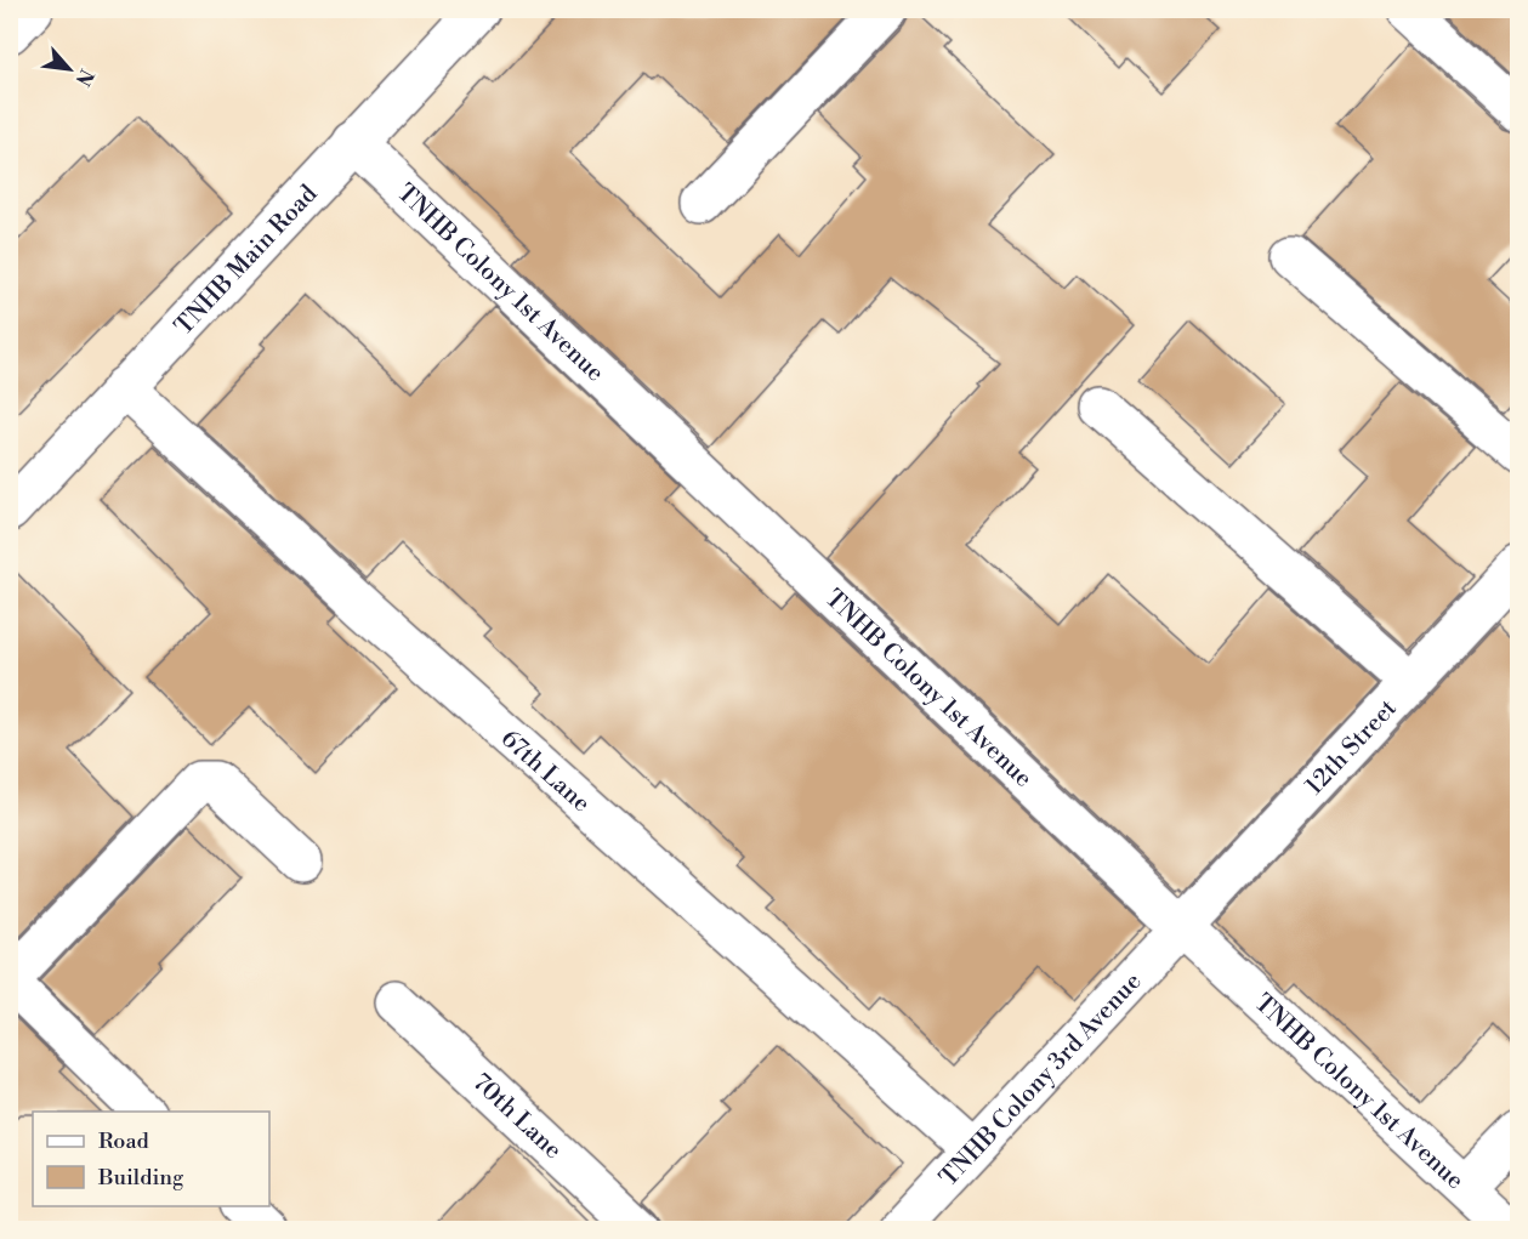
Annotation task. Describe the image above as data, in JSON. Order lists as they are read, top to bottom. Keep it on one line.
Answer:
{"streets":{"street":["TNHB Main Road","TNHB Colony 1st Avenue","12th Street","67th Lane","TNHB Colony 3rd Avenue","70th Lane"]},"crossings":[["TNHB Main Road","TNHB Colony 1st Avenue"],["TNHB Main Road","67th Lane"],["TNHB Colony 1st Avenue","12th Street"],["TNHB Colony 1st Avenue","TNHB Colony 3rd Avenue"],["12th Street","TNHB Colony 3rd Avenue"],["67th Lane","TNHB Colony 3rd Avenue"]],"legend":["Road","Building"],"north":"bottom right"}
